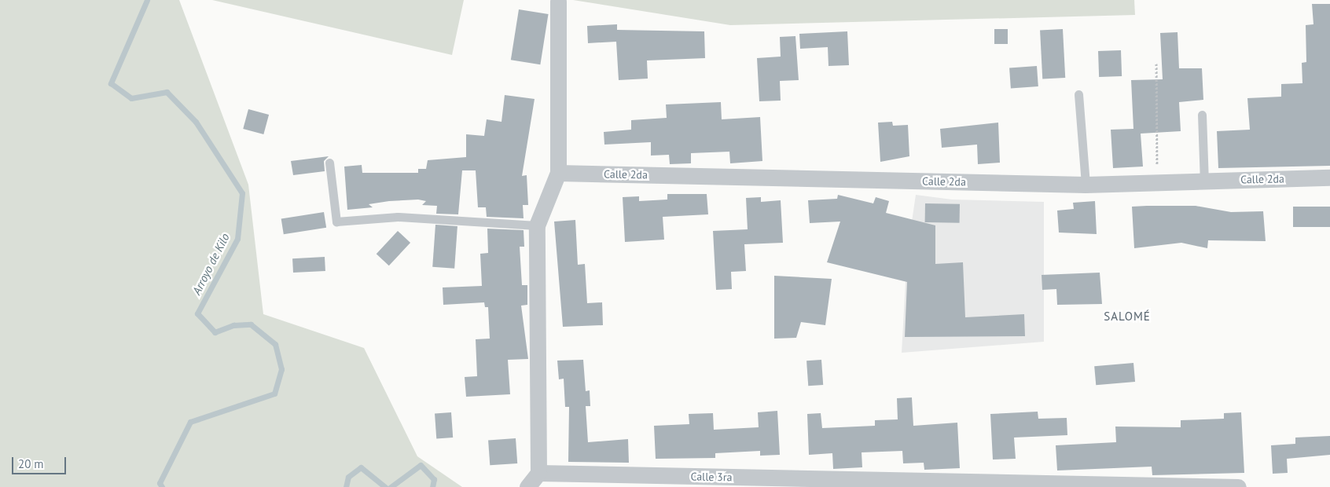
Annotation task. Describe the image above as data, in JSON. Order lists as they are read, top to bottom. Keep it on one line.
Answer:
{"streets":{"street":["Calle 2da","Calle 3ra"]},"districts":["SALOMÉ"],"water":["Arroyo de Kilo"],"scale_bar":"20 m"}
